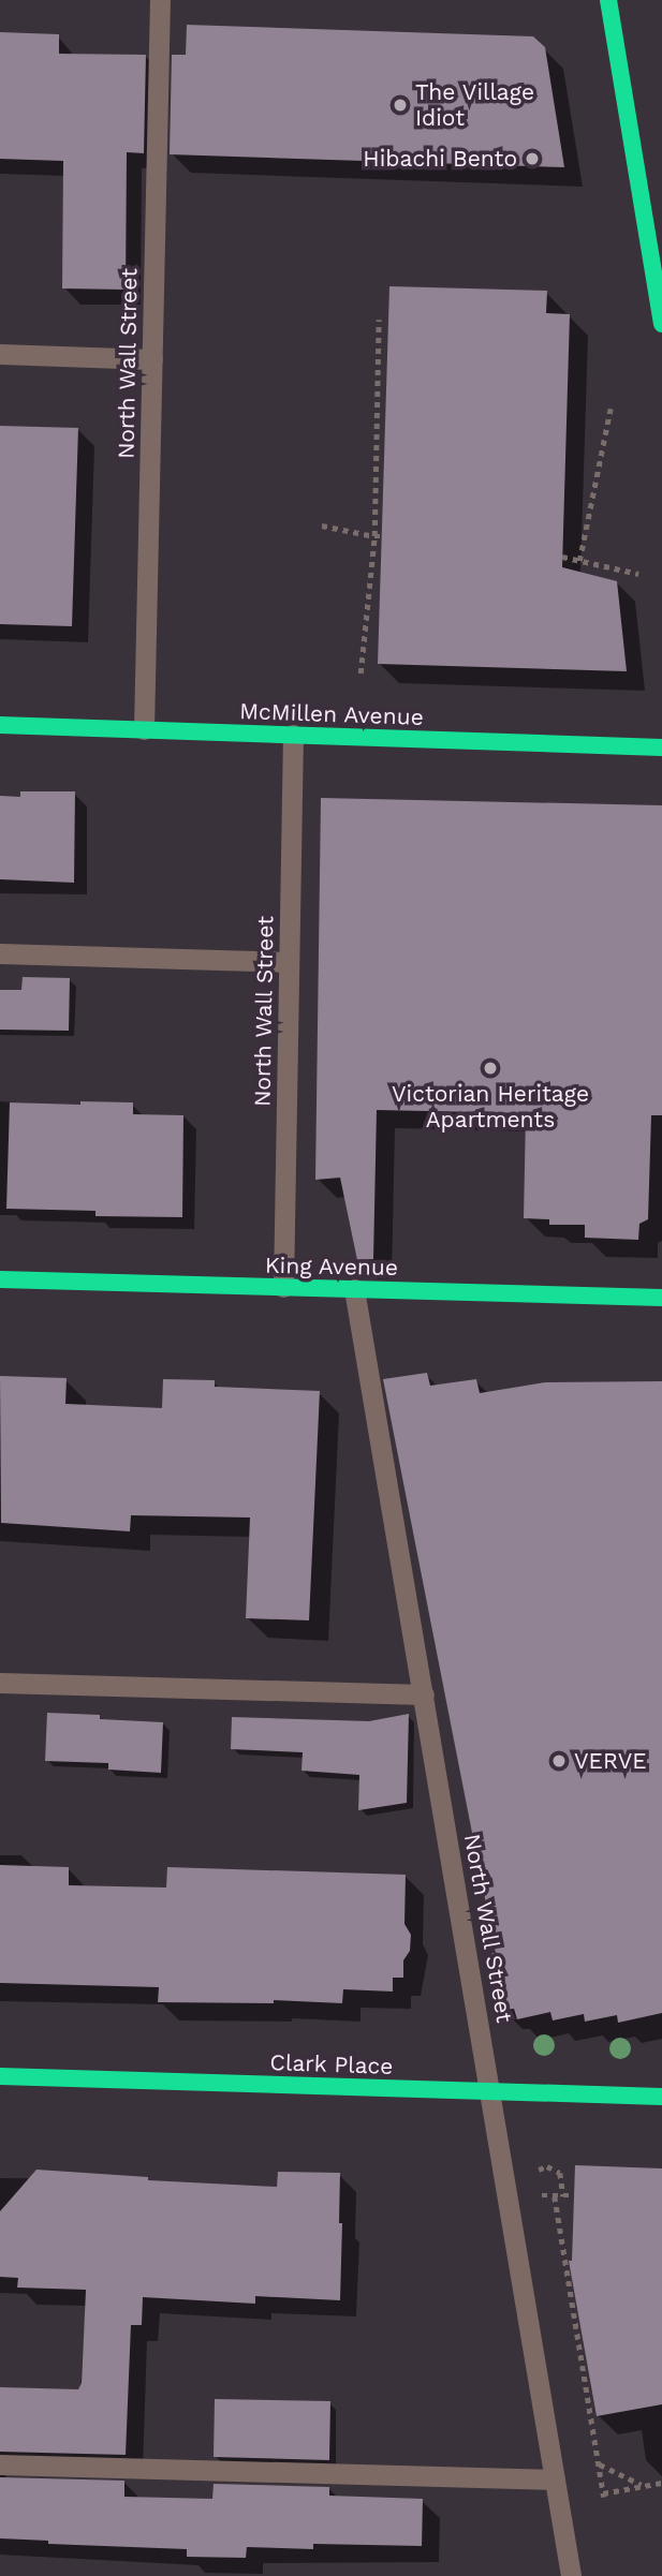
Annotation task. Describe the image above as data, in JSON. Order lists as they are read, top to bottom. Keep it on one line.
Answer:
{"streets":{"street":["McMillen Avenue","King Avenue","Clark Place"],"lane":["North Wall Street"]},"crossings":[["North Wall Street","McMillen Avenue"],["North Wall Street","King Avenue"],["North Wall Street","Clark Place"]],"places":["The Village Idiot","Hibachi Bento","Victorian Heritage Apartments","VERVE"]}
